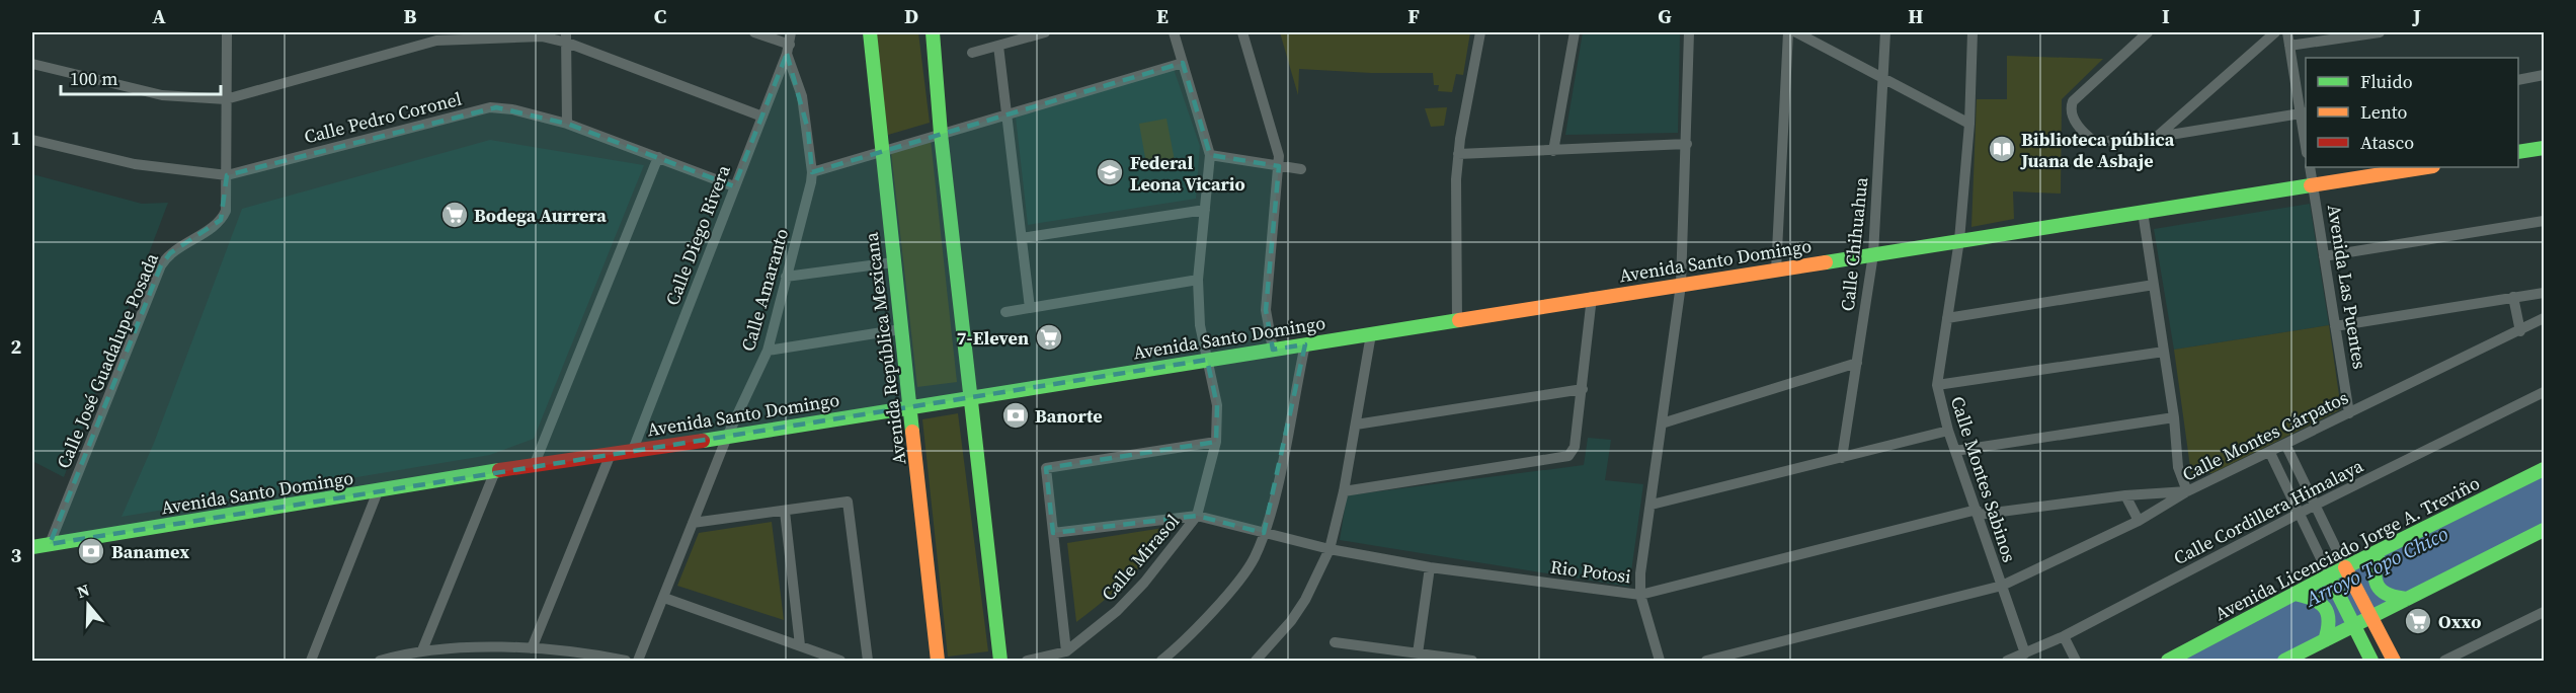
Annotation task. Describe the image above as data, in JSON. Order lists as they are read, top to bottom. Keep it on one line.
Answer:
{"streets":{"main road":["Avenida Santo Domingo","Avenida República Mexicana","Avenida Licenciado Jorge A. Treviño"],"street":["Calle Pedro Coronel","Calle Diego Rivera","Calle Chihuahua","Avenida Las Puentes","Calle Amaranto","Calle José Guadalupe Posada","Calle Montes Cárpatos","Calle Montes Sabinos","Calle Cordillera Himalaya","Calle Mirasol","Rio Potosi"]},"crossings":[["Calle Pedro Coronel","Calle Diego Rivera"],["Calle Pedro Coronel","Calle José Guadalupe Posada"],["Calle Diego Rivera","Avenida Santo Domingo"],["Calle Diego Rivera","Calle Amaranto"],["Calle Chihuahua","Avenida Santo Domingo"],["Avenida Santo Domingo","Avenida Las Puentes"],["Avenida Santo Domingo","Calle Amaranto"],["Avenida Santo Domingo","Avenida República Mexicana"],["Avenida Santo Domingo","Calle José Guadalupe Posada"],["Avenida Santo Domingo","Calle Montes Sabinos"],["Avenida Santo Domingo","Calle Mirasol"],["Avenida Las Puentes","Calle Montes Cárpatos"],["Calle Montes Cárpatos","Calle Montes Sabinos"],["Calle Montes Cárpatos","Rio Potosi"],["Calle Montes Sabinos","Calle Cordillera Himalaya"],["Calle Montes Sabinos","Rio Potosi"],["Calle Mirasol","Rio Potosi"]],"water":["Arroyo Topo Chico"],"places":{"library":["Biblioteca pública Juana de Asbaje"],"school or university":["Federal Leona Vicario"],"supermarket":["Bodega Aurrera","7-Eleven","Oxxo"],"bank":["Banorte","Banamex"]},"legend":["Fluido","Lento","Atasco"],"scale_bar":"100 m","north":"top","grid":{"columns":["A","B","C","D","E","F","G","H","I","J"],"rows":["1","2","3"]}}
